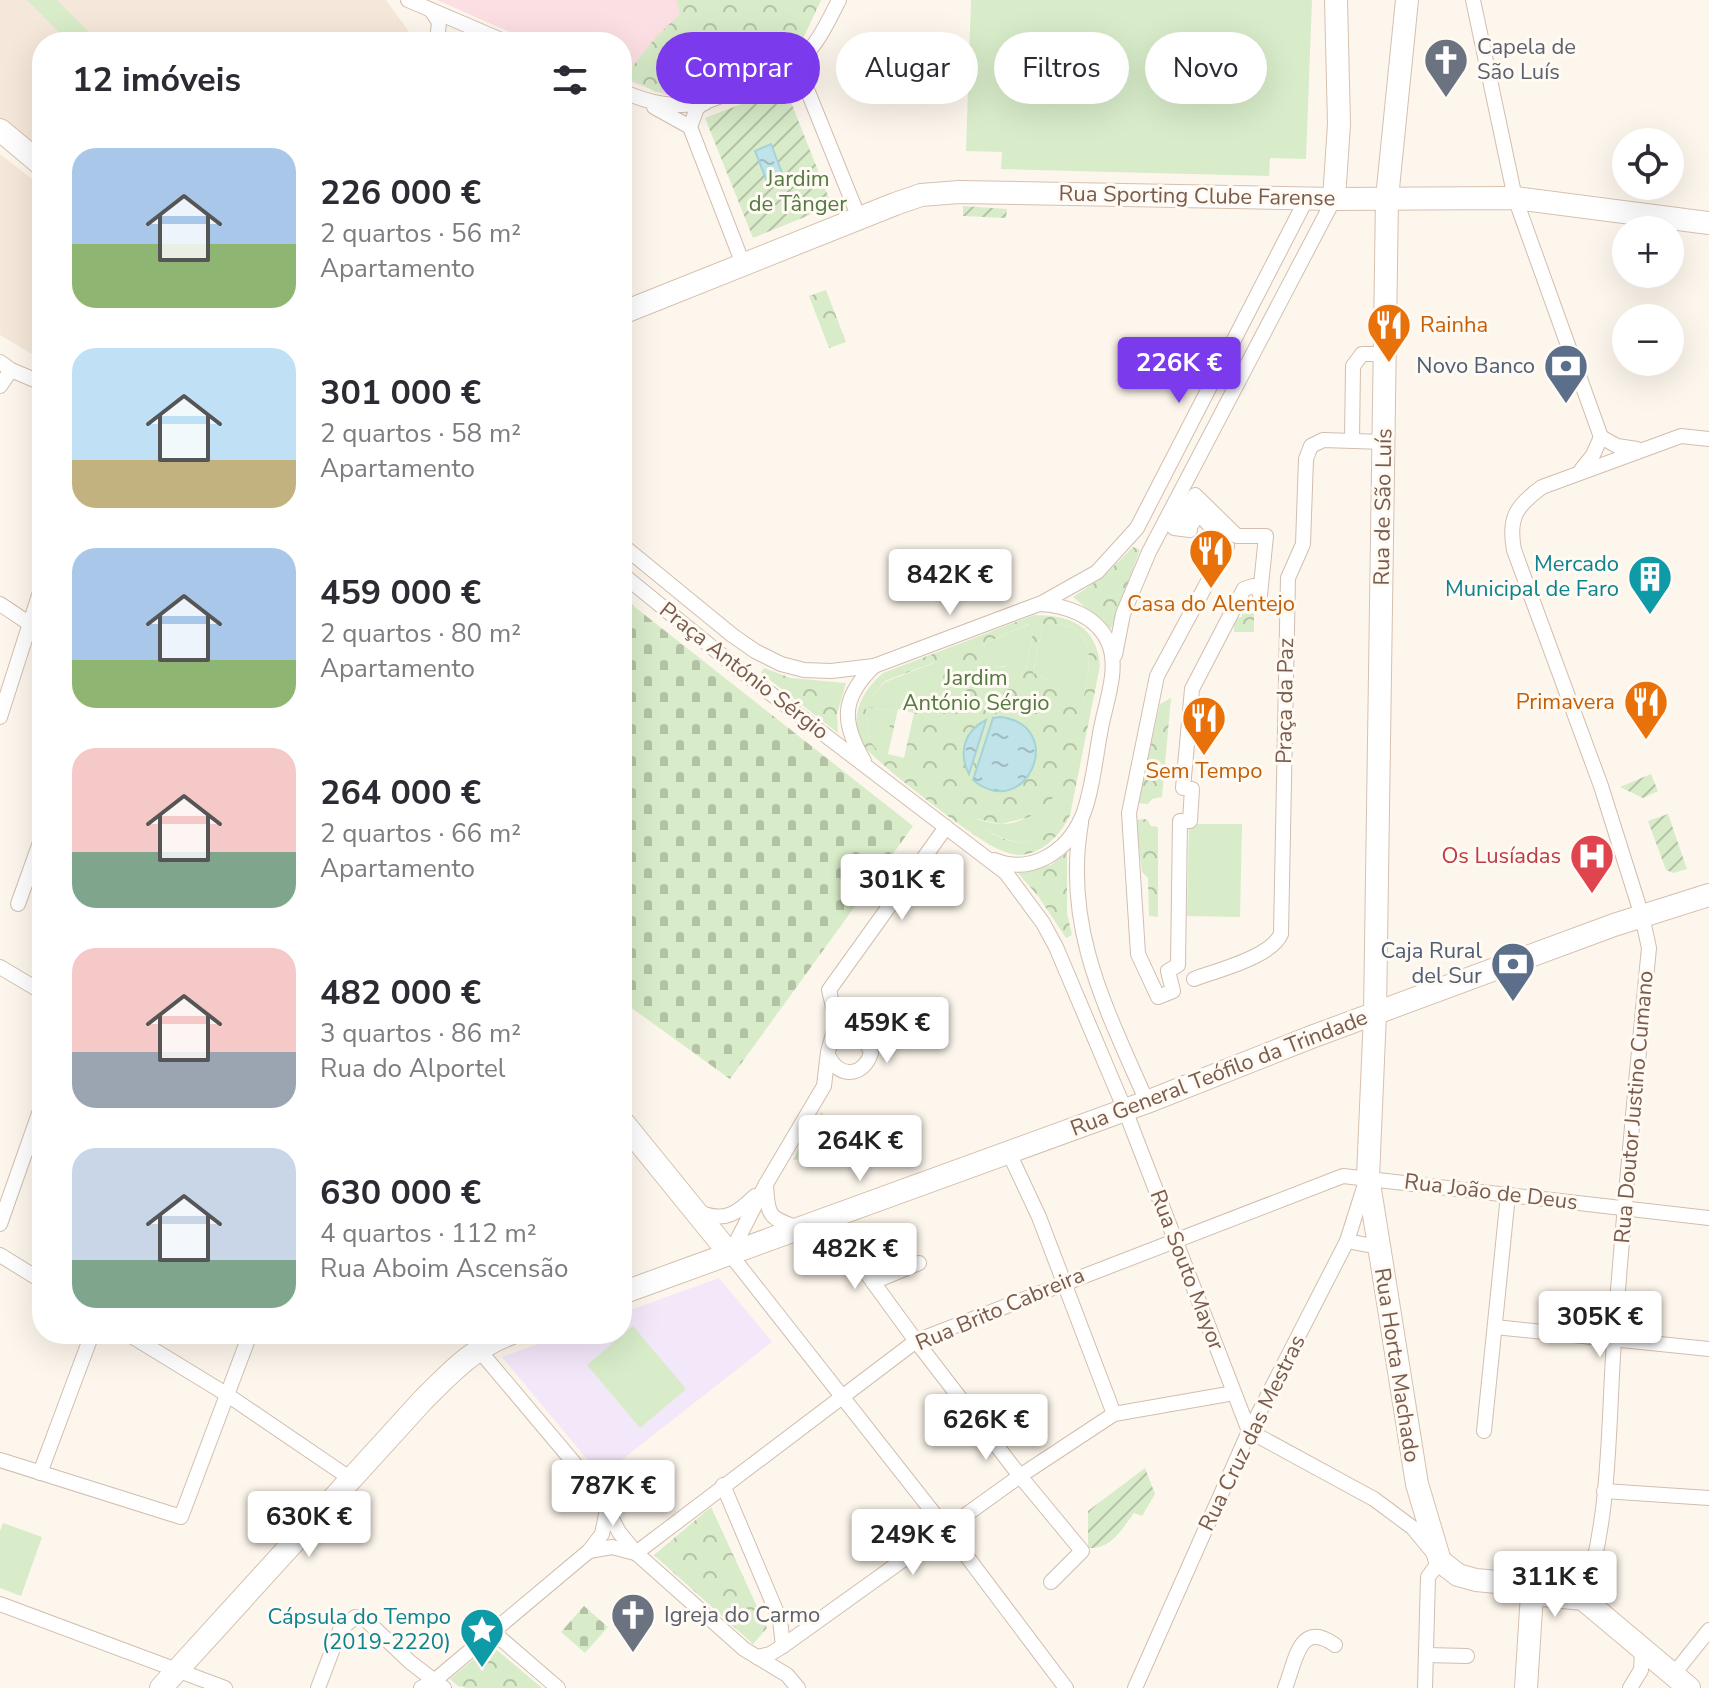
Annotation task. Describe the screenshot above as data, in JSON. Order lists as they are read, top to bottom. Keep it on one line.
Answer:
{"streets":{"street":["Rua Sporting Clube Farense","Rua de São Luís","Praça António Sérgio","Praça da Paz","Rua General Teófilo da Trindade","Rua Doutor Justino Cumano","Rua João de Deus","Rua Souto Mayor","Rua Brito Cabreira","Rua Horta Machado","Rua Cruz das Mestras"]},"crossings":[["Rua Sporting Clube Farense","Rua de São Luís"],["Rua Sporting Clube Farense","Praça António Sérgio"],["Rua de São Luís","Praça da Paz"],["Rua de São Luís","Rua General Teófilo da Trindade"],["Rua de São Luís","Rua Horta Machado"],["Praça António Sérgio","Rua General Teófilo da Trindade"],["Praça António Sérgio","Rua Souto Mayor"],["Rua General Teófilo da Trindade","Rua Doutor Justino Cumano"],["Rua General Teófilo da Trindade","Rua Souto Mayor"],["Rua General Teófilo da Trindade","Rua Horta Machado"],["Rua Doutor Justino Cumano","Rua João de Deus"],["Rua João de Deus","Rua Brito Cabreira"],["Rua João de Deus","Rua Horta Machado"],["Rua João de Deus","Rua Cruz das Mestras"],["Rua Souto Mayor","Rua Brito Cabreira"],["Rua Souto Mayor","Rua Cruz das Mestras"],["Rua Brito Cabreira","Rua Horta Machado"],["Rua Brito Cabreira","Rua Cruz das Mestras"],["Rua Horta Machado","Rua Cruz das Mestras"]],"parks":["Jardim de Tânger","Jardim António Sérgio"],"places":{"church":["Capela de São Luís","Igreja do Carmo"],"restaurant":["Rainha","Casa do Alentejo","Primavera","Sem Tempo"],"bank":["Novo Banco","Caja Rural del Sur"],"building":["Mercado Municipal de Faro"],"hospital":["Os Lusíadas"],"place":["Cápsula do Tempo (2019-2220)"]},"page":{"chip":["Comprar","Alugar","Filtros","Novo"],"heading":"12 imóveis","map_buttons":["+","−"],"list":[{"name":"226 000 €","note":"2 quartos · 56 m² · Apartamento"},{"name":"301 000 €","note":"2 quartos · 58 m² · Apartamento"},{"name":"459 000 €","note":"2 quartos · 80 m² · Apartamento"},{"name":"264 000 €","note":"2 quartos · 66 m² · Apartamento"},{"name":"482 000 €","note":"3 quartos · 86 m² · Rua do Alportel"},{"name":"630 000 €","note":"4 quartos · 112 m² · Rua Aboim Ascensão"}],"price":["226K €","842K €","301K €","459K €","264K €","482K €","305K €","626K €","787K €","630K €","249K €","311K €"]}}
